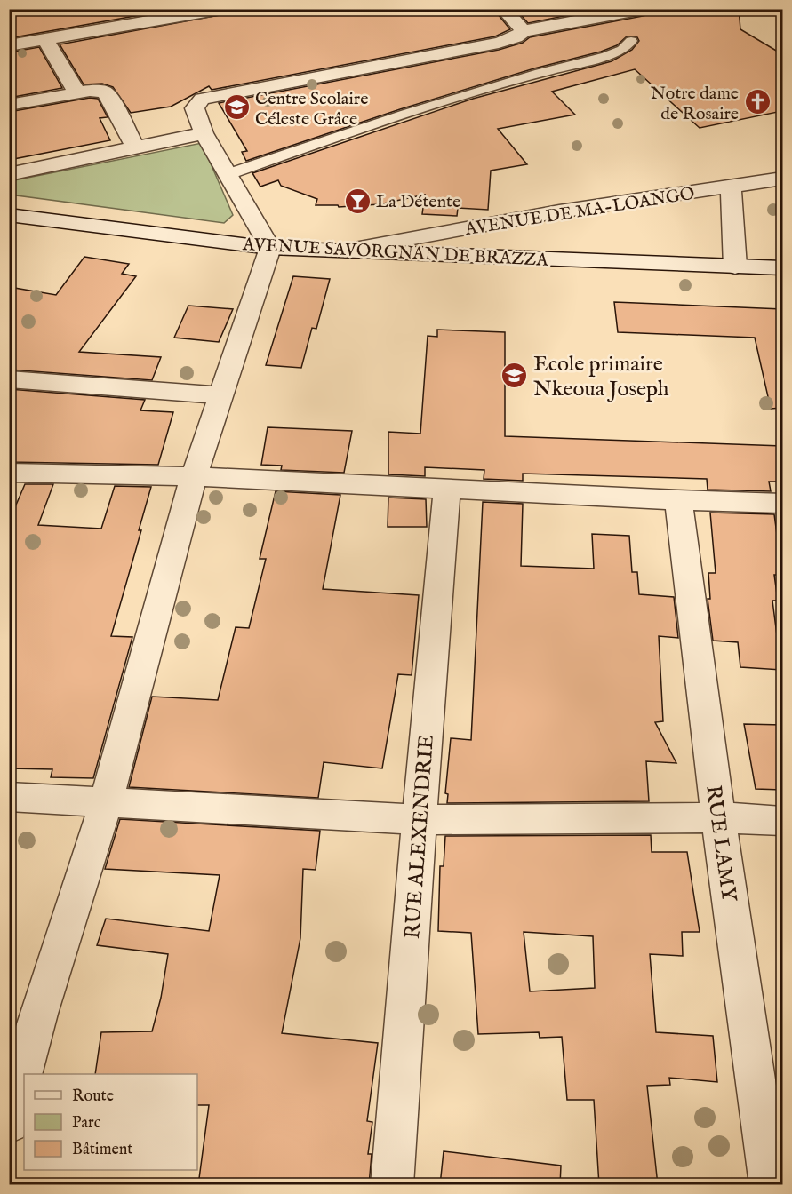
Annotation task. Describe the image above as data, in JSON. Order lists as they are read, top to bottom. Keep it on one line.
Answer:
{"streets":{"street":["AVENUE DE MA-LOANGO","AVENUE SAVORGNAN DE BRAZZA","RUE ALEXENDRIE","RUE LAMY"]},"crossings":[["AVENUE DE MA-LOANGO","AVENUE SAVORGNAN DE BRAZZA"]],"places":{"church":["Notre dame de Rosaire"],"school or university":["Centre Scolaire Céleste Grâce","Ecole primaire Nkeoua Joseph"],"bar":["La Détente"]},"legend":["Route","Parc","Bâtiment"]}
